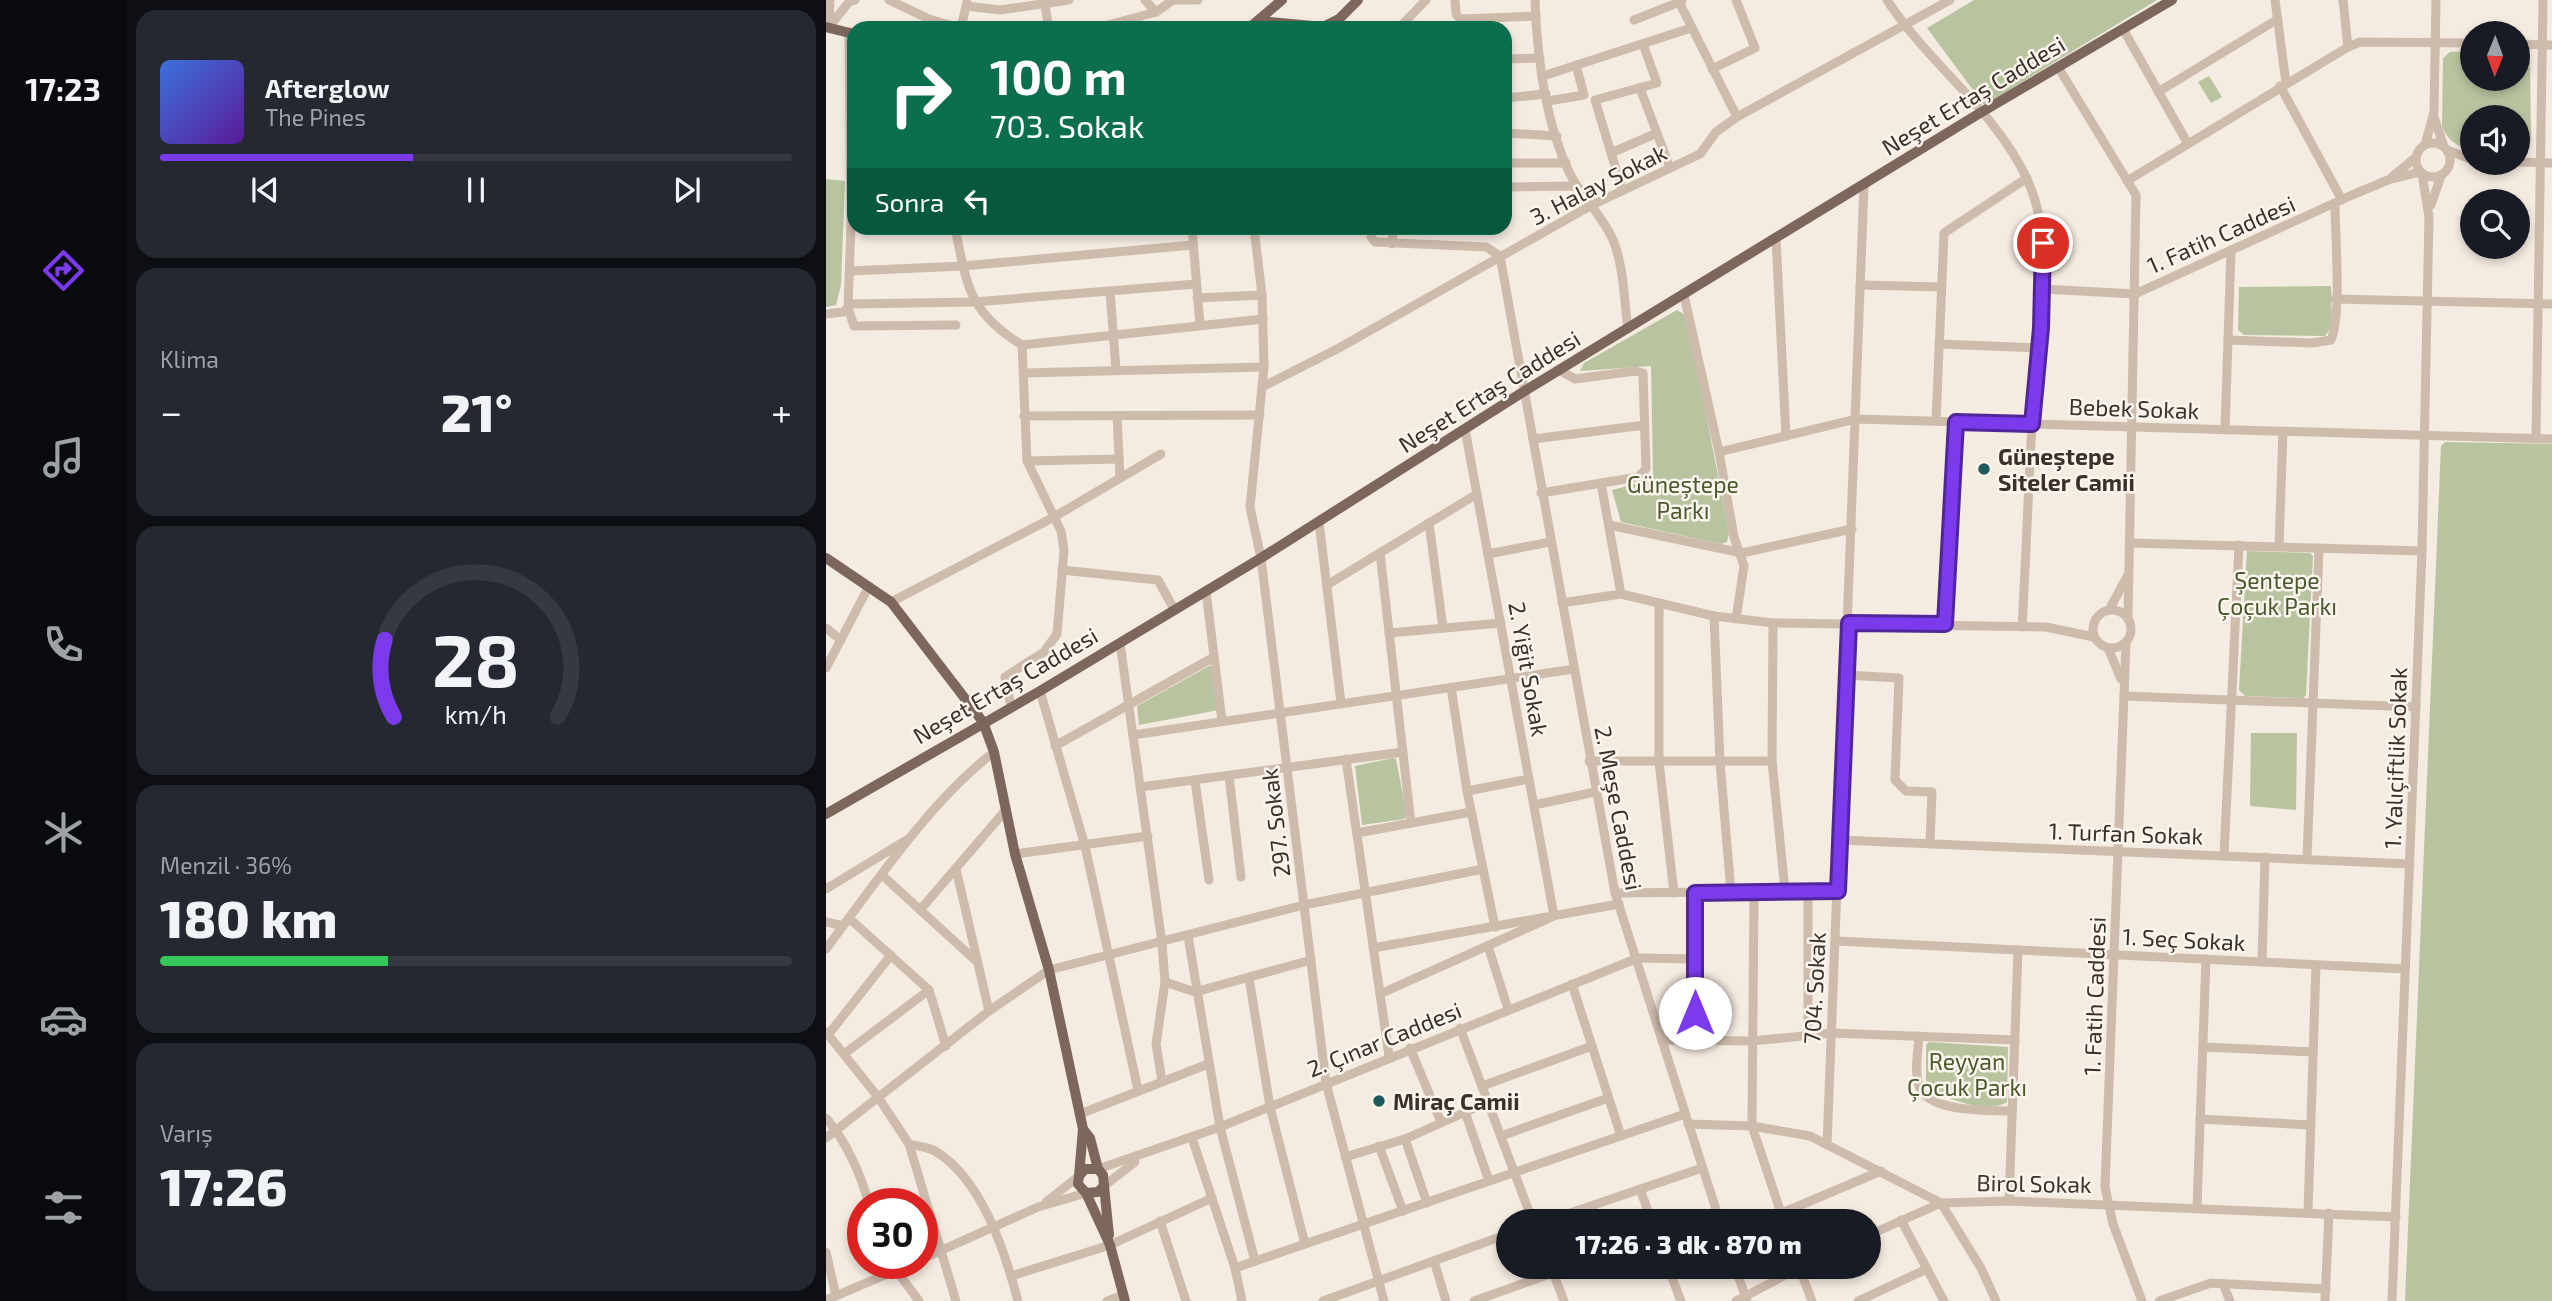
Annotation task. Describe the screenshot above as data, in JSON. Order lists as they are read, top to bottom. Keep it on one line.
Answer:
{"streets":{"main road":["Neşet Ertaş Caddesi"],"street":["3. Halay Sokak","1. Fatih Caddesi","Bebek Sokak","2. Yiğit Sokak","1. Yalıçiftlik Sokak","2. Meşe Caddesi","297. Sokak","1. Turfan Sokak","1. Seç Sokak","704. Sokak","2. Çınar Caddesi","Birol Sokak"]},"crossings":[["Neşet Ertaş Caddesi","2. Yiğit Sokak"],["Neşet Ertaş Caddesi","2. Meşe Caddesi"],["Neşet Ertaş Caddesi","297. Sokak"],["Neşet Ertaş Caddesi","704. Sokak"],["3. Halay Sokak","2. Meşe Caddesi"],["3. Halay Sokak","297. Sokak"],["1. Fatih Caddesi","Bebek Sokak"],["1. Fatih Caddesi","1. Turfan Sokak"],["1. Fatih Caddesi","1. Seç Sokak"],["1. Fatih Caddesi","Birol Sokak"],["Bebek Sokak","1. Yalıçiftlik Sokak"],["Bebek Sokak","704. Sokak"],["1. Yalıçiftlik Sokak","1. Turfan Sokak"],["1. Yalıçiftlik Sokak","1. Seç Sokak"],["1. Yalıçiftlik Sokak","Birol Sokak"],["2. Meşe Caddesi","2. Çınar Caddesi"],["2. Meşe Caddesi","Birol Sokak"],["297. Sokak","2. Çınar Caddesi"],["1. Turfan Sokak","704. Sokak"],["1. Seç Sokak","704. Sokak"],["704. Sokak","Birol Sokak"]],"parks":["Güneştepe Parkı","Şentepe Çoçuk Parkı","Reyyan Çocuk Parkı"],"places":["Güneştepe Siteler Camii","Miraç Camii"],"north":"bottom","page":{"tabs":"17:23","turn":["100 m","703. Sokak"],"song":["Afterglow","The Pines"],"then":"Sonra","tile":["Klima",["Menzil · 36%","180 km"],["Varış","17:26"]],"heat":["−","21°","+"],"limit":"30","trip":"17:26 · 3 dk · 870 m","gauge":["28","km/h"]}}
